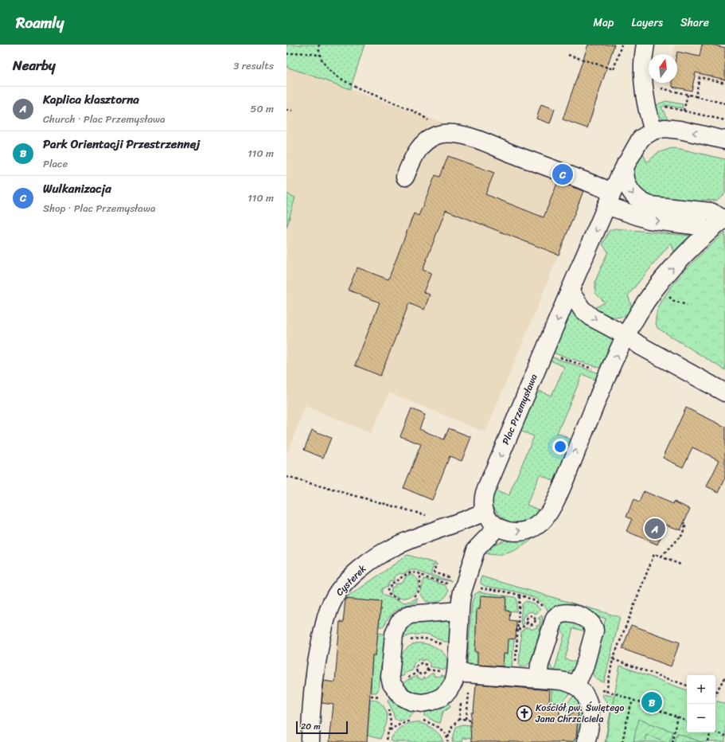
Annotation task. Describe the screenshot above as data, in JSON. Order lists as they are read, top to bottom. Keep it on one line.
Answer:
{"streets":{"street":["Plac Przemysława","Cysterek"]},"crossings":[["Plac Przemysława","Cysterek"]],"places":{"church":["Kościół pw. Świętego Jana Chrzciciela"]},"scale_bar":"20 m","north":"top","page":{"header":"Roamly","nav":["Map","Layers","Share"],"heading":["Nearby","3 results"],"list":[{"mark":"A","name":"Kaplica klasztorna","note":"Church · Plac Przemysława","value":"50 m"},{"mark":"B","name":"Park Orientacji Przestrzennej","note":"Place","value":"110 m"},{"mark":"C","name":"Wulkanizacja","note":"Shop · Plac Przemysława","value":"110 m"}],"pins":["C","A","B"],"map_buttons":["+","−"],"scale":"20 m"}}
